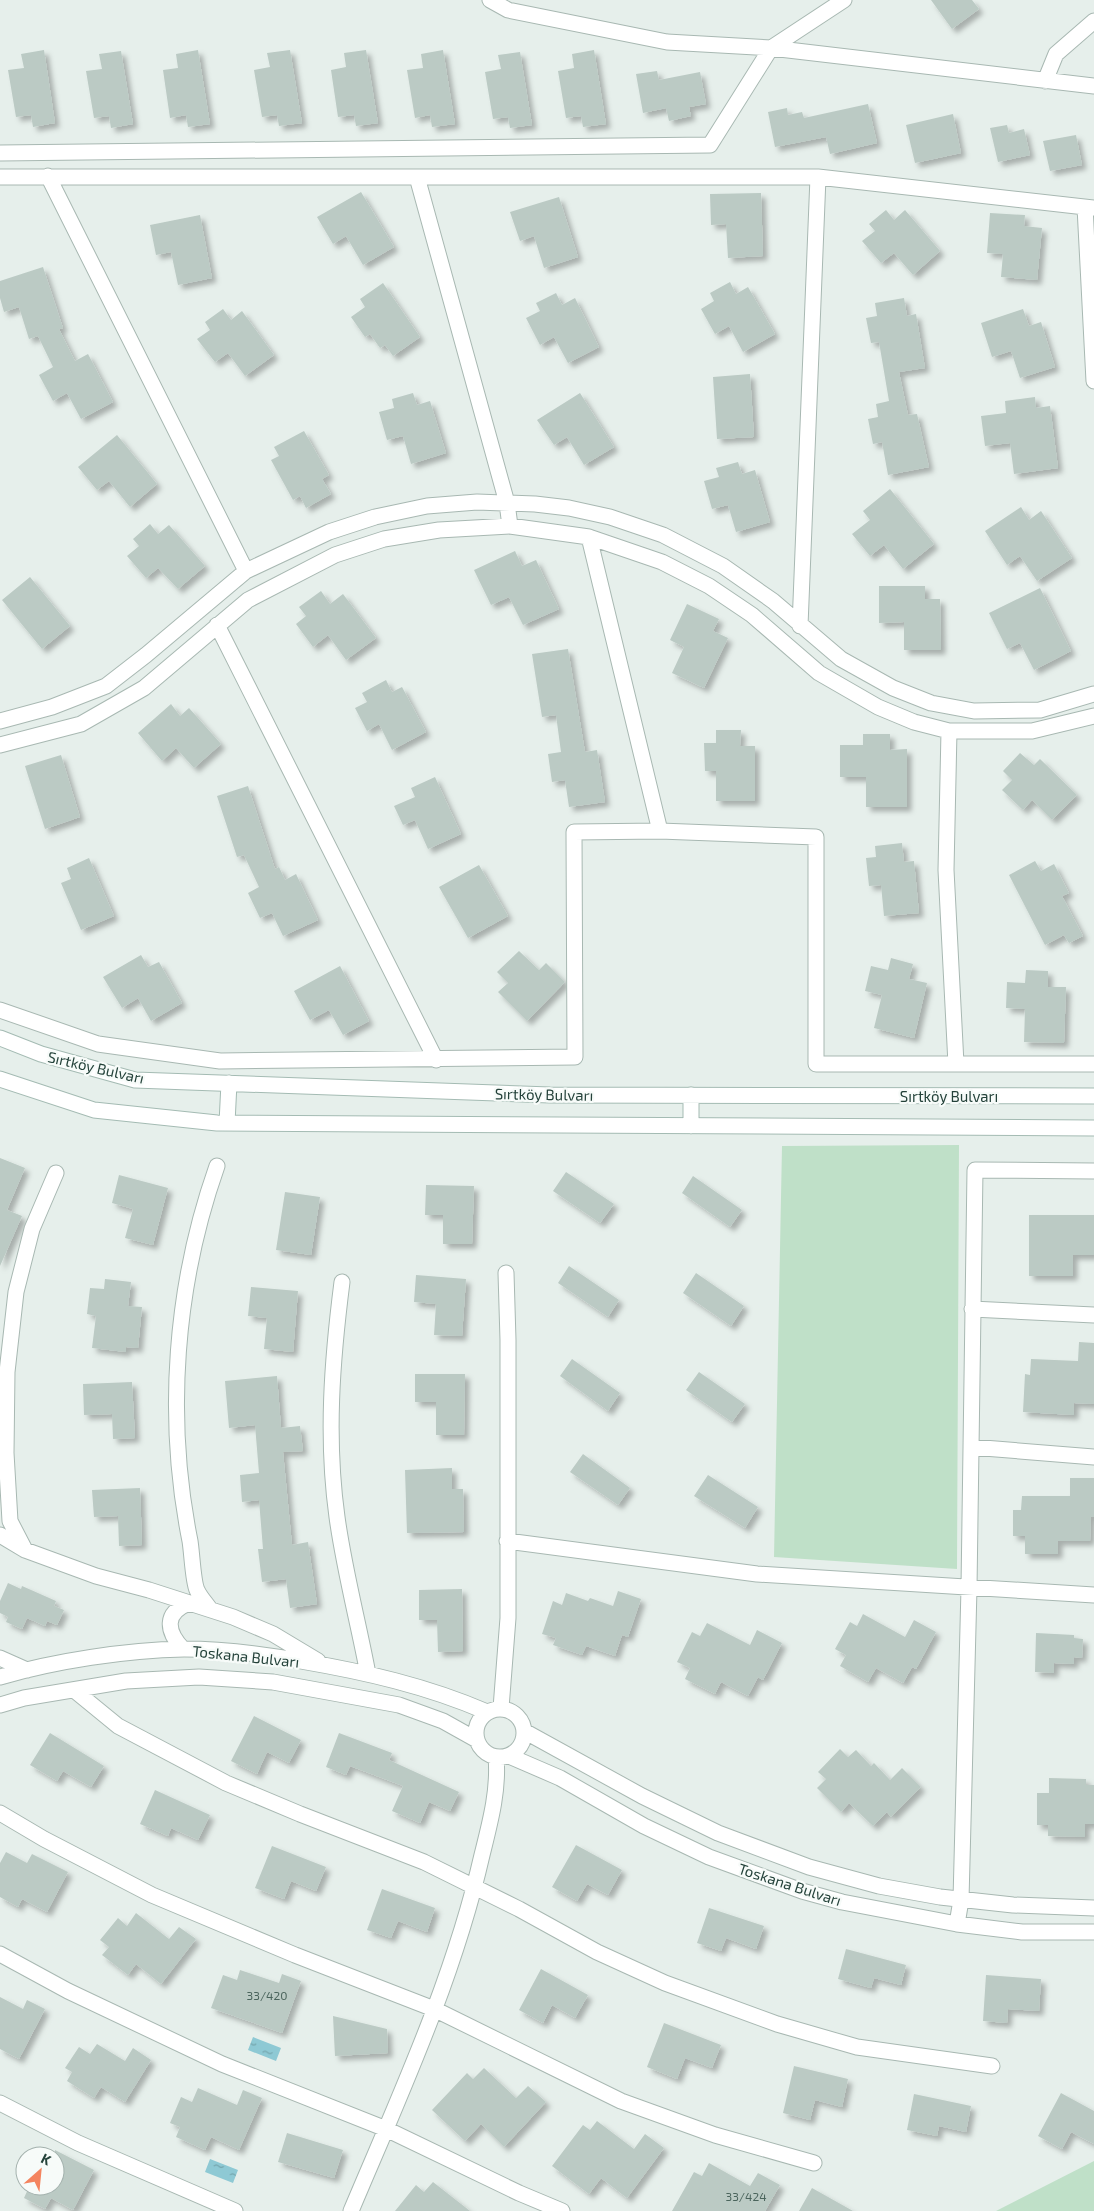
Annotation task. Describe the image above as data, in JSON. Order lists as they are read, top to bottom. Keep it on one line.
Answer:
{"streets":{"street":["Sırtköy Bulvarı","Toskana Bulvarı"]},"house_numbers":["33/420","33/424"],"north":"top right"}
